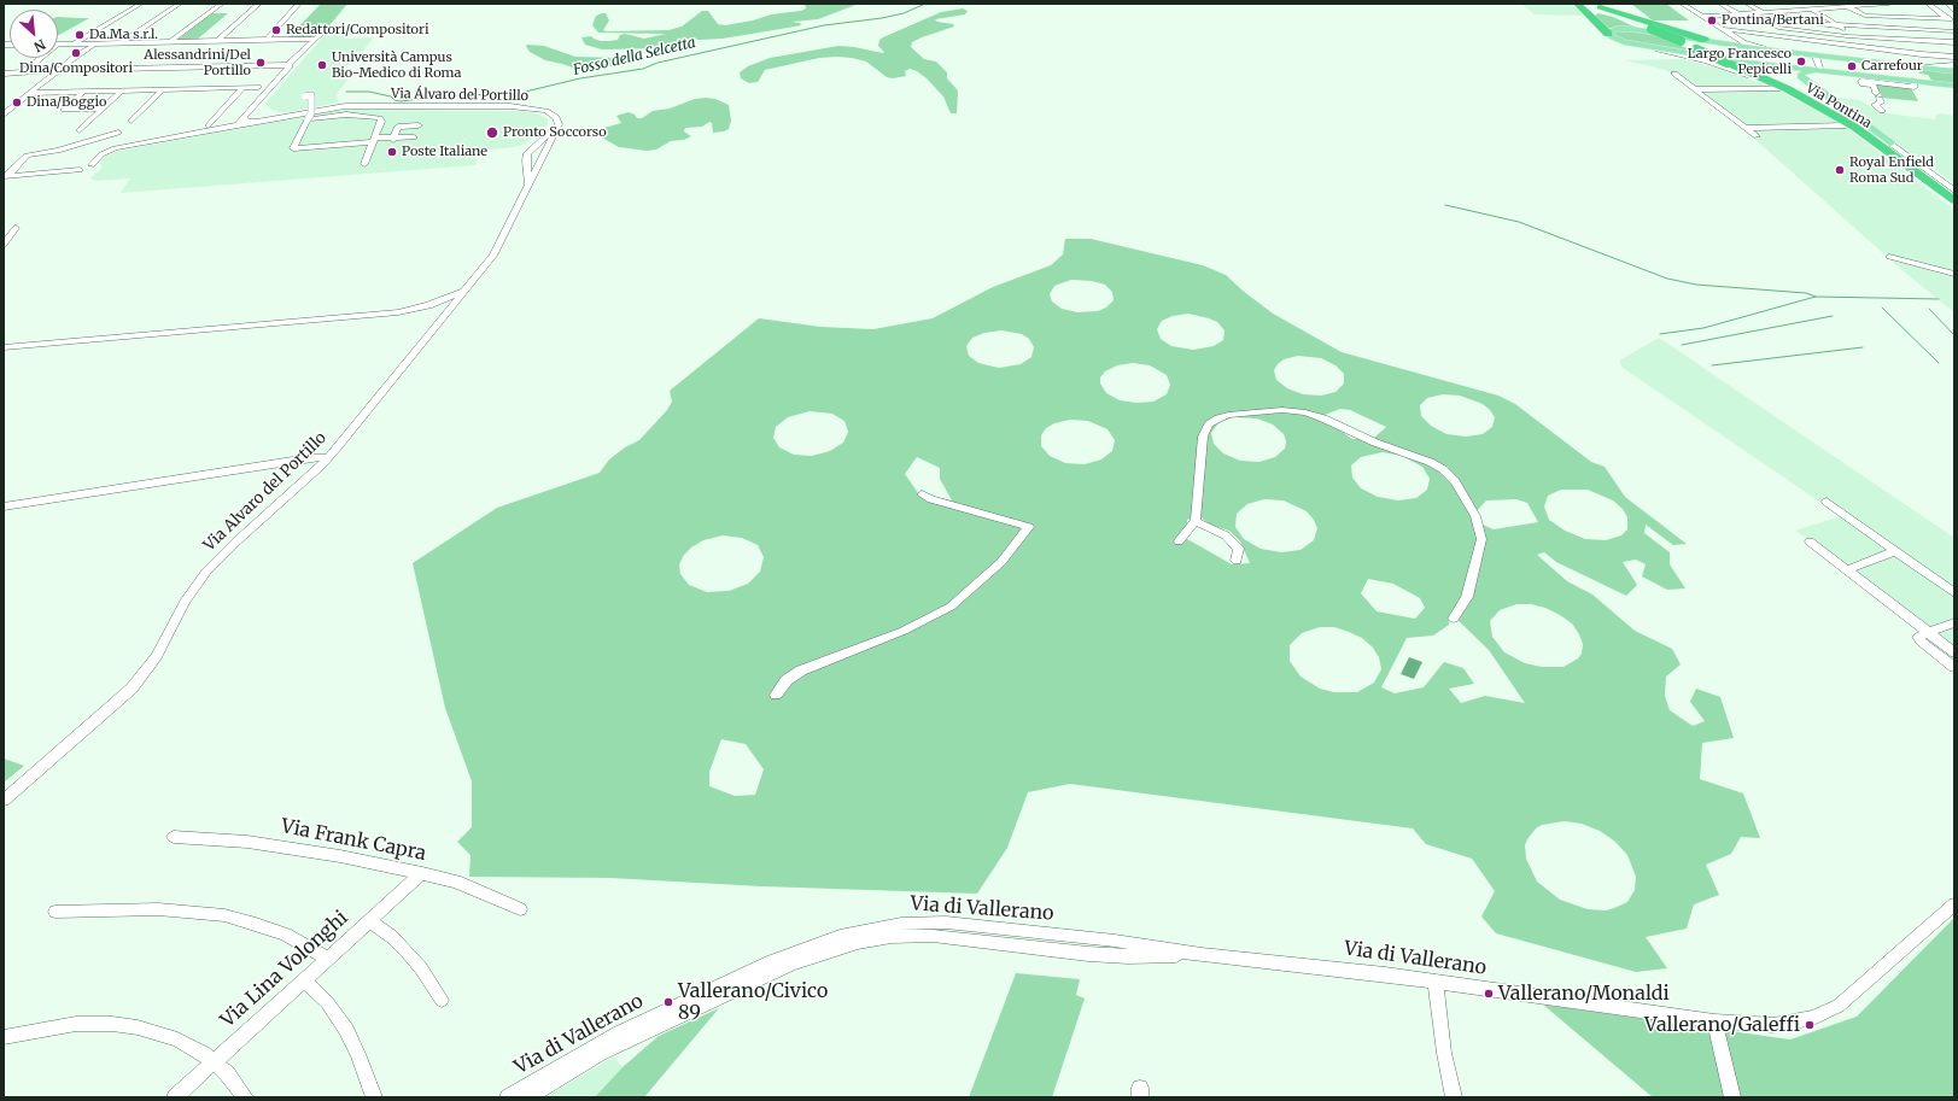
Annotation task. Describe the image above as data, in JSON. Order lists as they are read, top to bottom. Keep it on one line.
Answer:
{"streets":{"main road":["Via Pontina"],"street":["Via Álvaro del Portillo","Via Alvaro del Portillo","Via Frank Capra","Via di Vallerano","Via Lina Volonghi"]},"crossings":[["Via Álvaro del Portillo","Via Alvaro del Portillo"],["Via Frank Capra","Via Lina Volonghi"]],"water":["Fosso della Selcetta"],"places":["Pontina/Bertani","Redattori/Compositori","Da.Ma s.r.l.","Dina/Compositori","Largo Francesco Pepicelli","Alessandrini/Del Portillo","Università Campus Bio-Medico di Roma","Carrefour","Dina/Boggio","Pronto Soccorso","Poste Italiane","Royal Enfield Roma Sud","Vallerano/Monaldi","Vallerano/Civico 89","Vallerano/Galeffi"],"north":"bottom right"}
